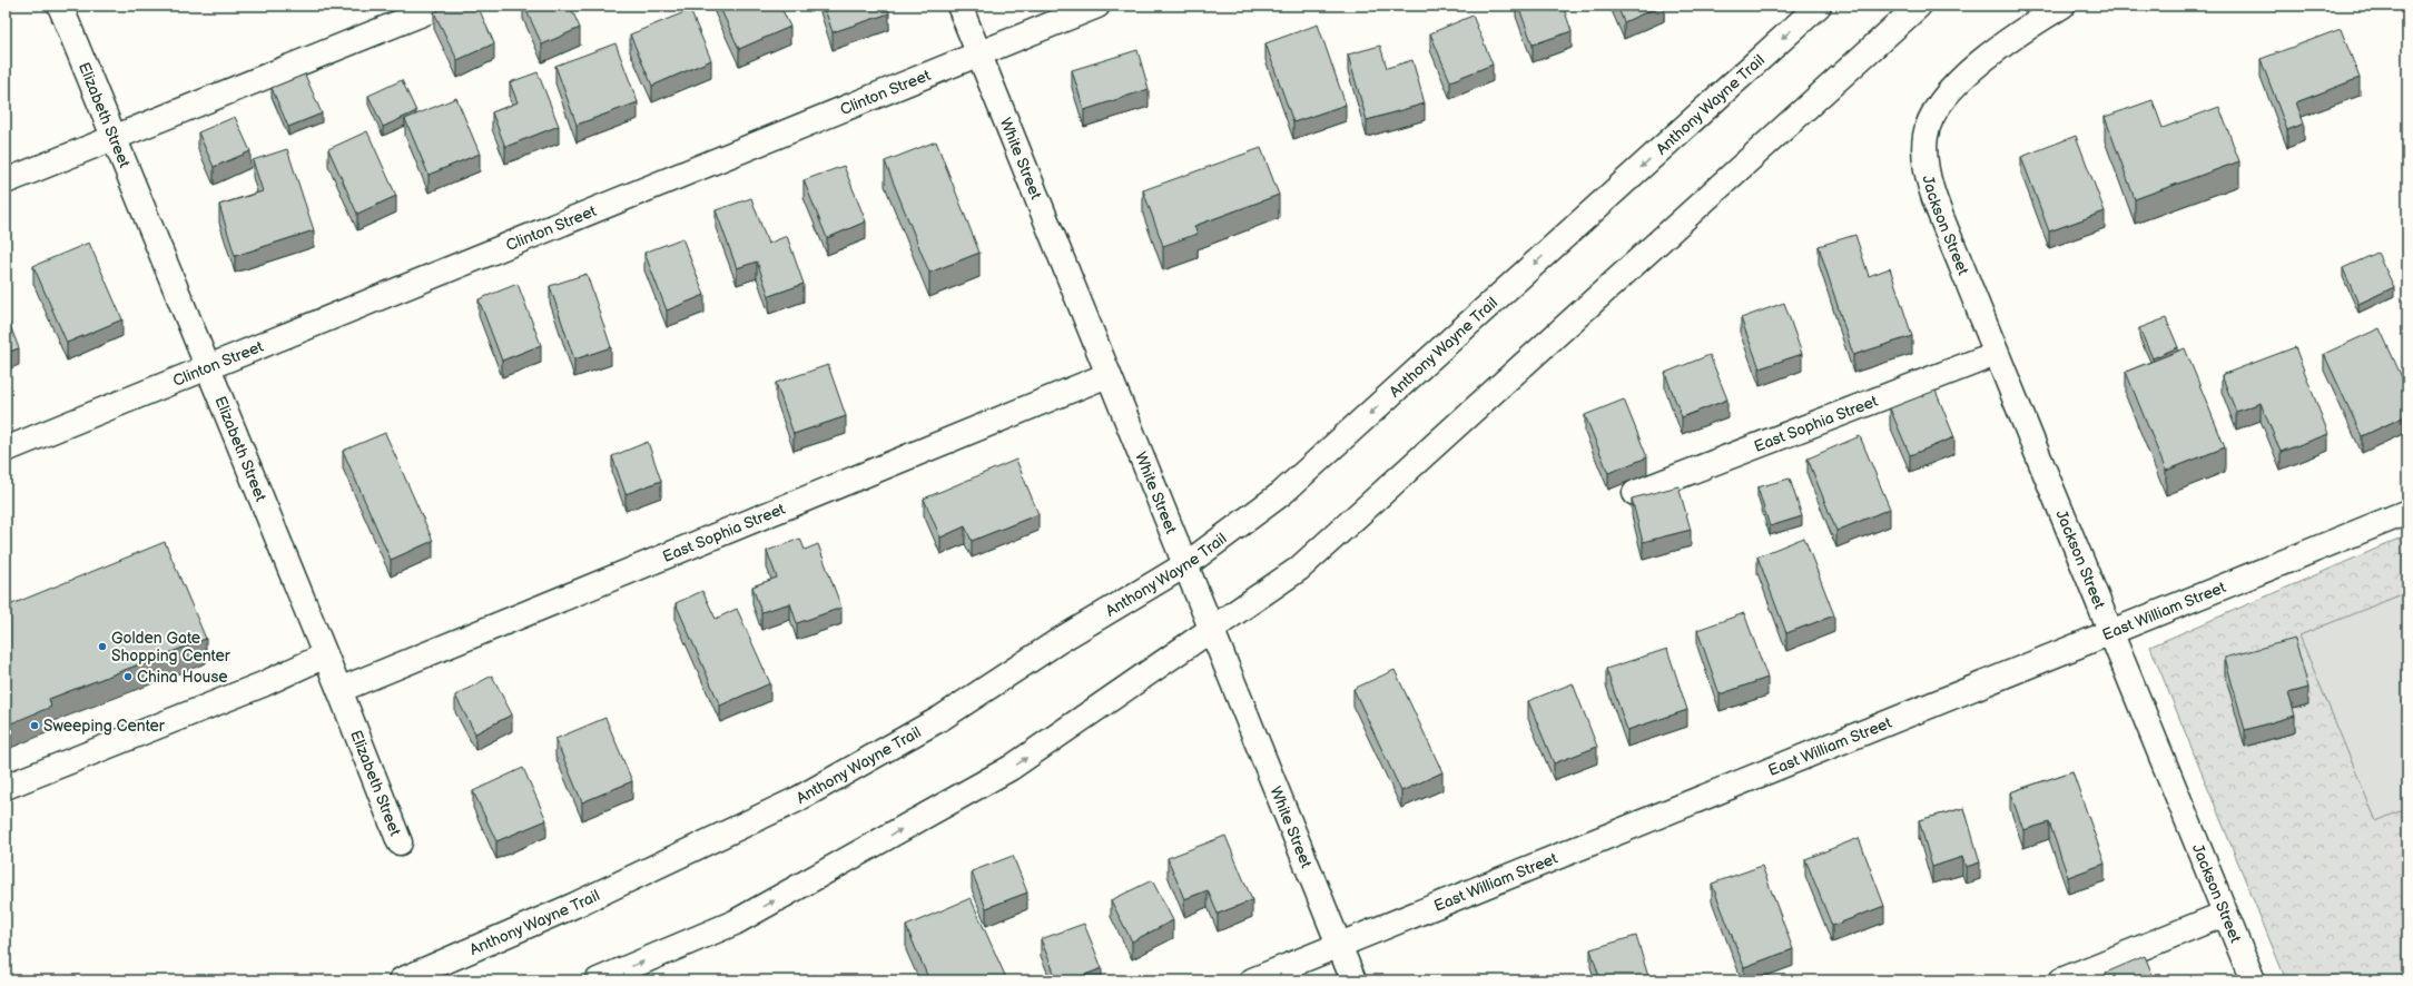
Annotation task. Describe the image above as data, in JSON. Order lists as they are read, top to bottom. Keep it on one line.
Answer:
{"streets":{"main road":["Clinton Street","Anthony Wayne Trail","Elizabeth Street","White Street","Jackson Street","East Sophia Street","East William Street"]},"crossings":[["Clinton Street","Elizabeth Street"],["Clinton Street","White Street"],["Anthony Wayne Trail","White Street"],["Elizabeth Street","East Sophia Street"],["White Street","East Sophia Street"],["White Street","East William Street"],["Jackson Street","East Sophia Street"],["Jackson Street","East William Street"]],"places":["Golden Gate Shopping Center","China House","Sweeping Center"]}
